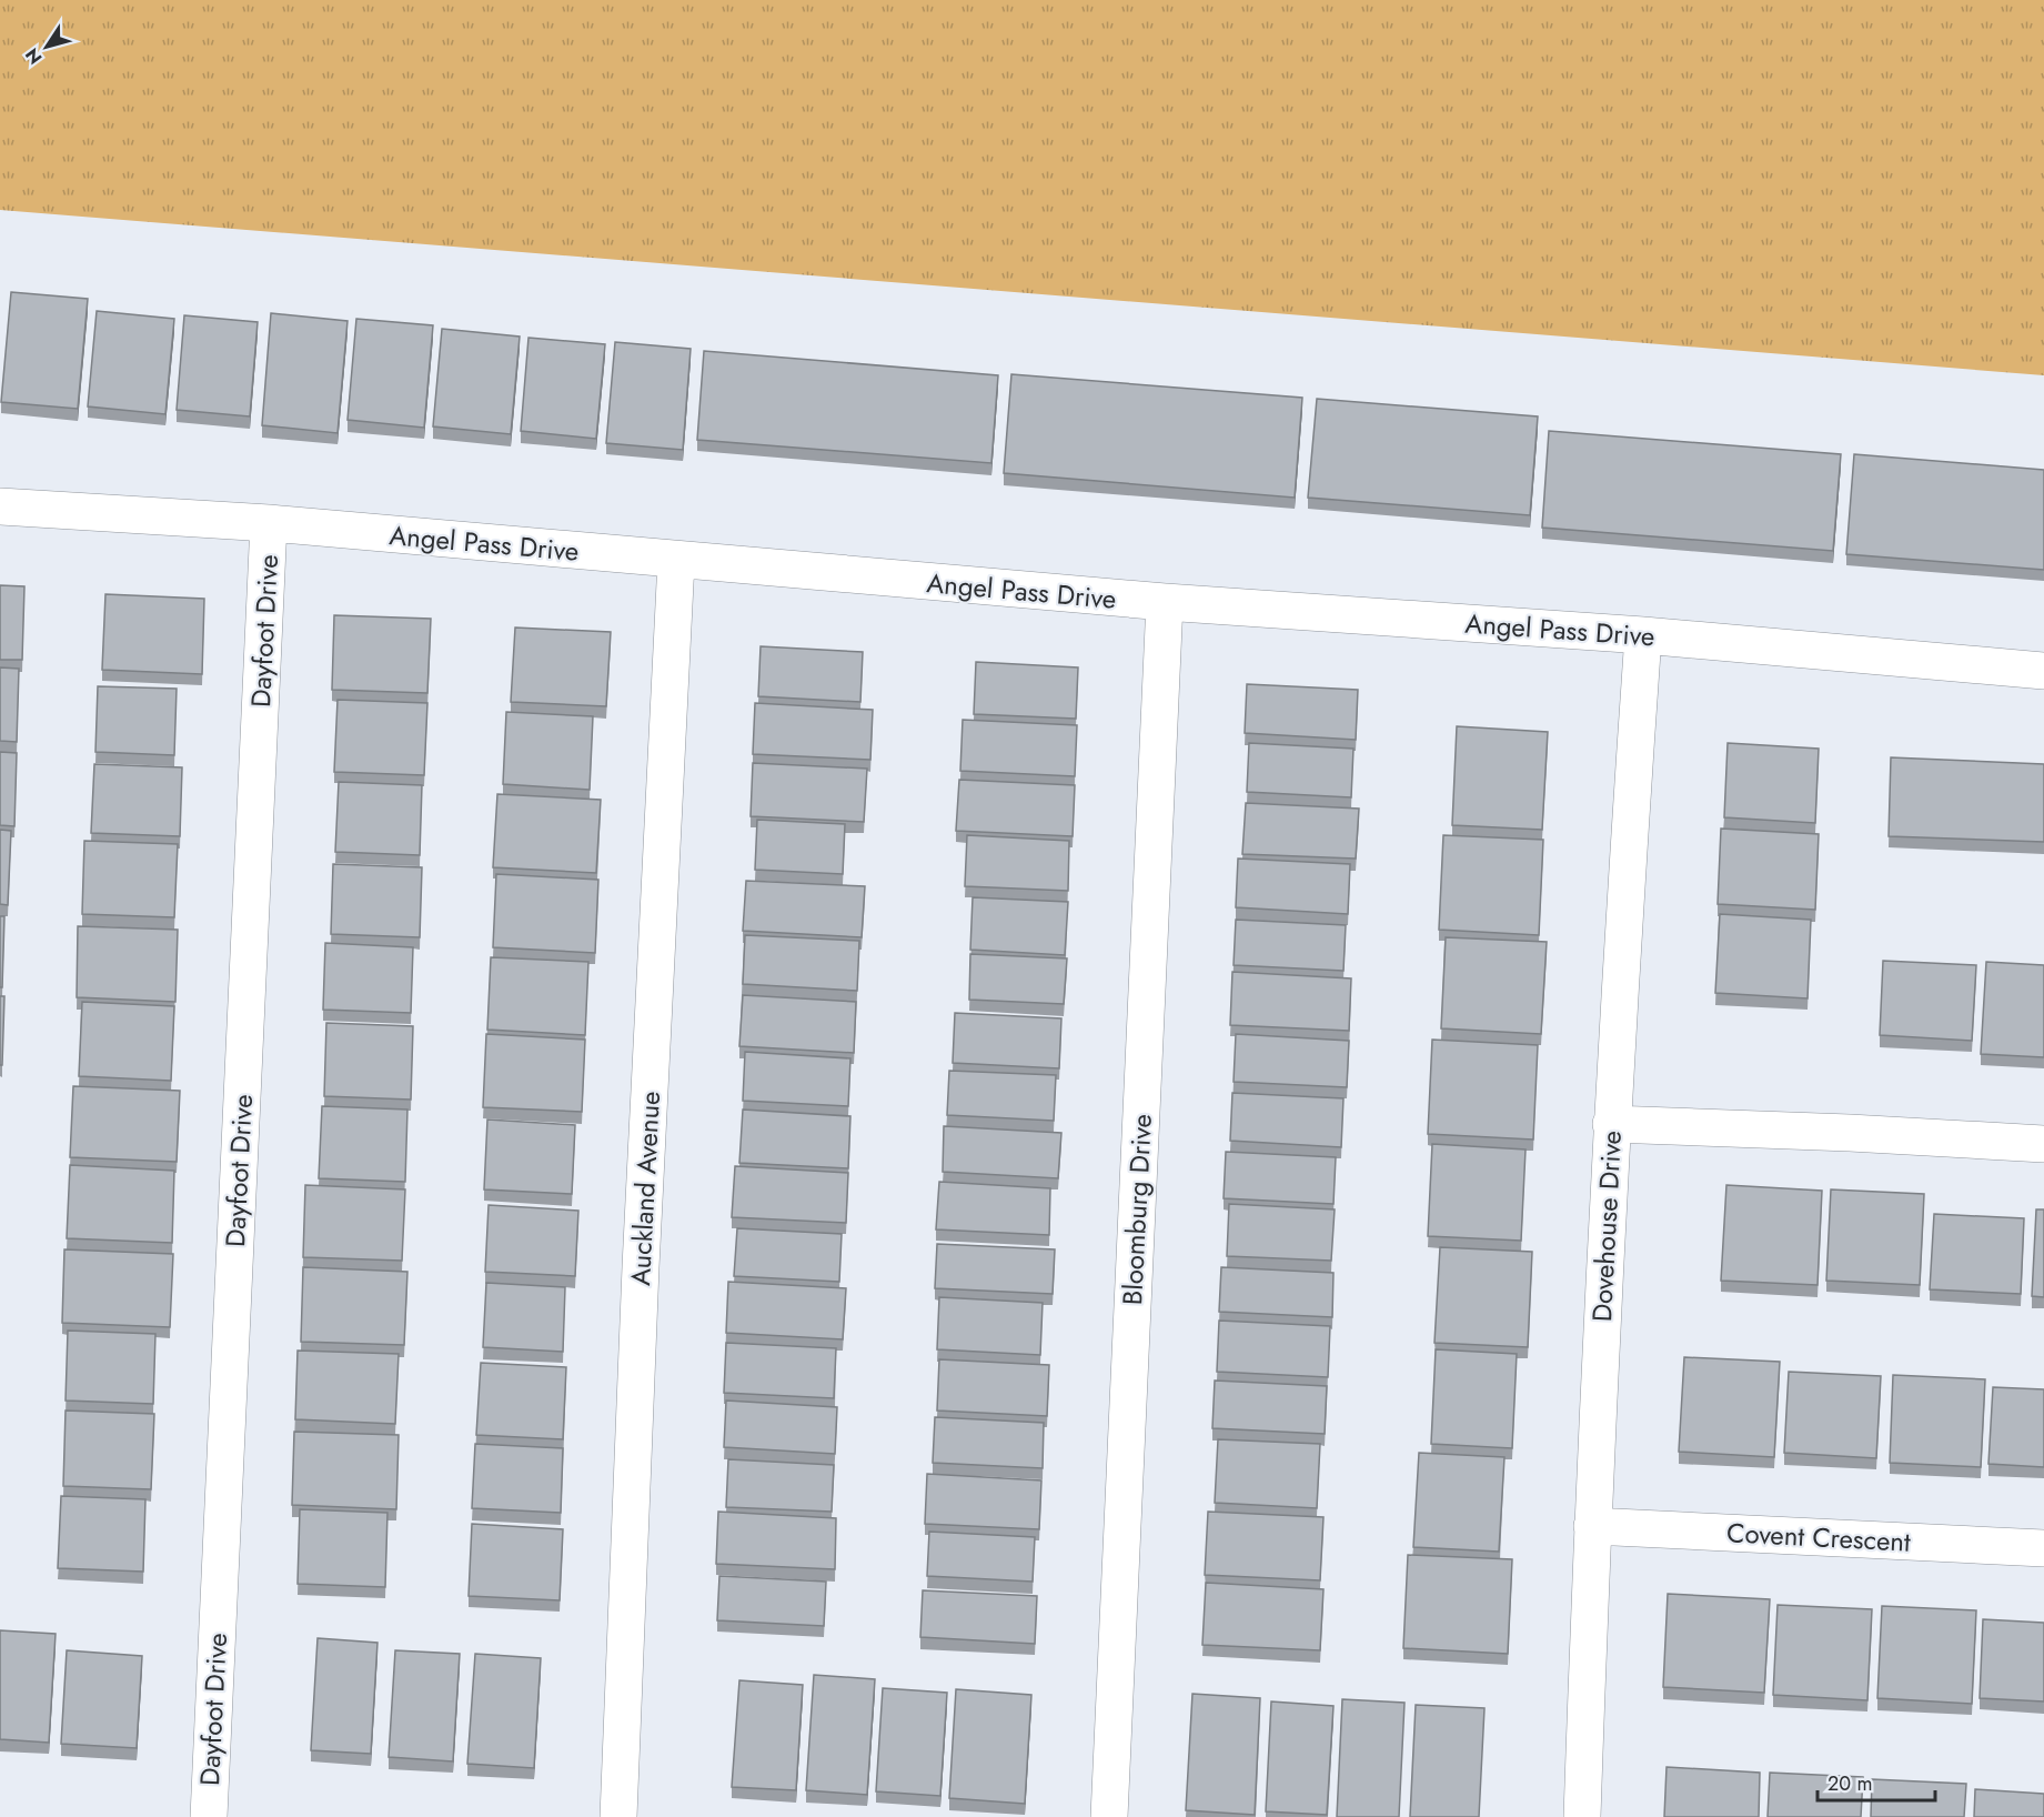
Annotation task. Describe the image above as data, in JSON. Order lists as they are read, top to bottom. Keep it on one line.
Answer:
{"streets":{"street":["Angel Pass Drive","Dayfoot Drive","Auckland Avenue","Bloomburg Drive","Dovehouse Drive","Covent Crescent"]},"crossings":[["Angel Pass Drive","Dayfoot Drive"],["Angel Pass Drive","Auckland Avenue"],["Angel Pass Drive","Bloomburg Drive"],["Angel Pass Drive","Dovehouse Drive"],["Dovehouse Drive","Covent Crescent"]],"scale_bar":"20 m","north":"bottom left"}
